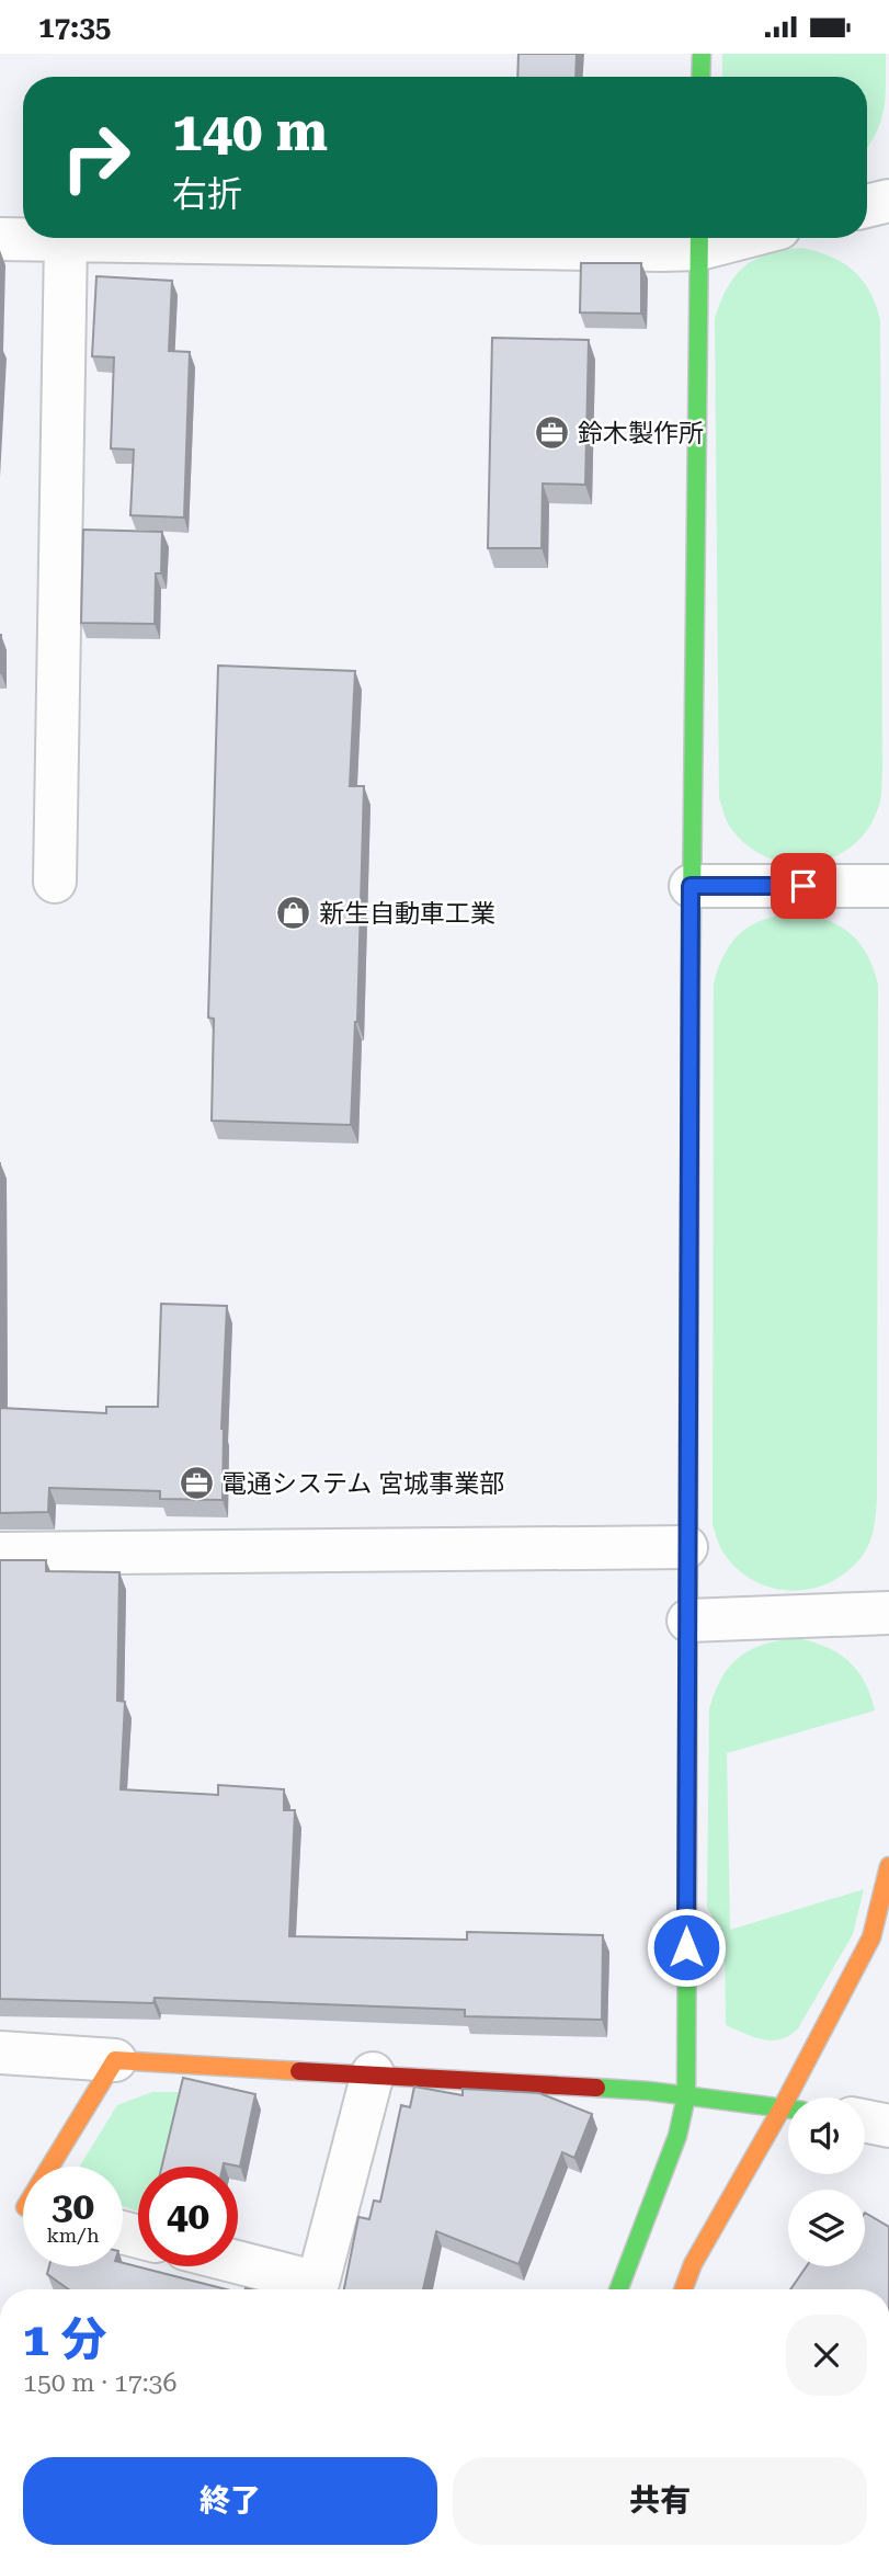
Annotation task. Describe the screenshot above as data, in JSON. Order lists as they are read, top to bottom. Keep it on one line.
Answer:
{"places":{"office":["鈴木製作所","電通システム 宮城事業部"],"shop":["新生自動車工業"]},"page":{"status":"17:35","turn":["140 m","右折"],"speed":"30 km/h","limit":"40","heading":["1 分","150 m · 17:36"],"buttons":["終了","共有"]}}
